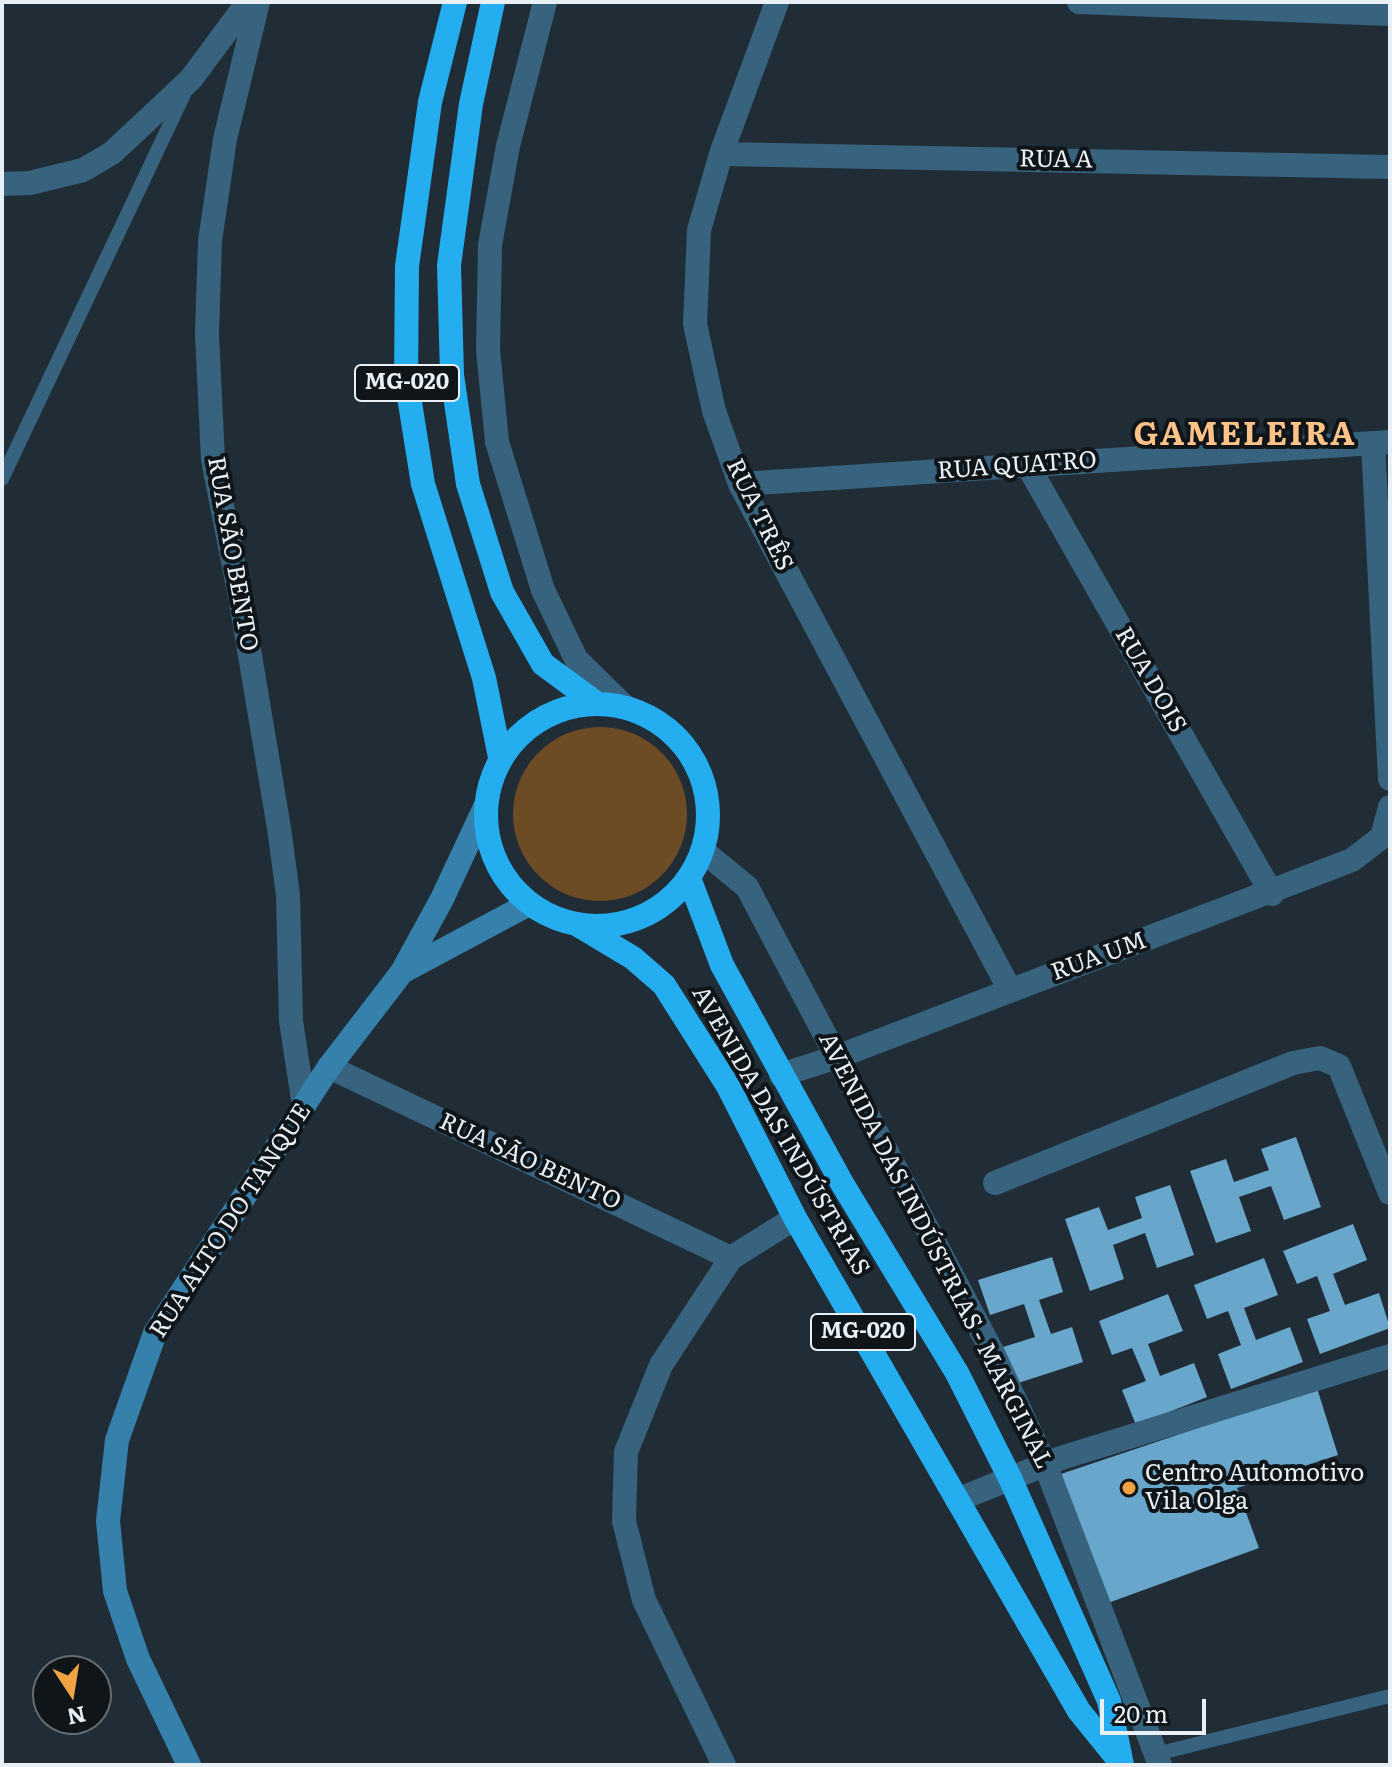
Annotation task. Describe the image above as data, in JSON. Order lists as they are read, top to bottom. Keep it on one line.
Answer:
{"streets":{"highway":["MG-020","AVENIDA DAS INDÚSTRIAS"],"main road":["RUA ALTO DO TANQUE"],"street":["RUA A","RUA QUATRO","RUA TRÊS","RUA SÃO BENTO","RUA DOIS","RUA UM","AVENIDA DAS INDÚSTRIAS - MARGINAL"]},"crossings":[["RUA A","RUA TRÊS"],["MG-020","AVENIDA DAS INDÚSTRIAS"],["MG-020","RUA ALTO DO TANQUE"],["MG-020","AVENIDA DAS INDÚSTRIAS - MARGINAL"],["RUA QUATRO","RUA TRÊS"],["RUA QUATRO","RUA DOIS"],["RUA TRÊS","RUA UM"],["RUA SÃO BENTO","RUA ALTO DO TANQUE"],["RUA DOIS","RUA UM"],["RUA UM","AVENIDA DAS INDÚSTRIAS"],["RUA UM","AVENIDA DAS INDÚSTRIAS - MARGINAL"],["AVENIDA DAS INDÚSTRIAS","RUA ALTO DO TANQUE"],["AVENIDA DAS INDÚSTRIAS","AVENIDA DAS INDÚSTRIAS - MARGINAL"],["RUA ALTO DO TANQUE","AVENIDA DAS INDÚSTRIAS - MARGINAL"]],"districts":["GAMELEIRA"],"places":["Centro Automotivo Vila Olga"],"scale_bar":"20 m","north":"bottom"}
